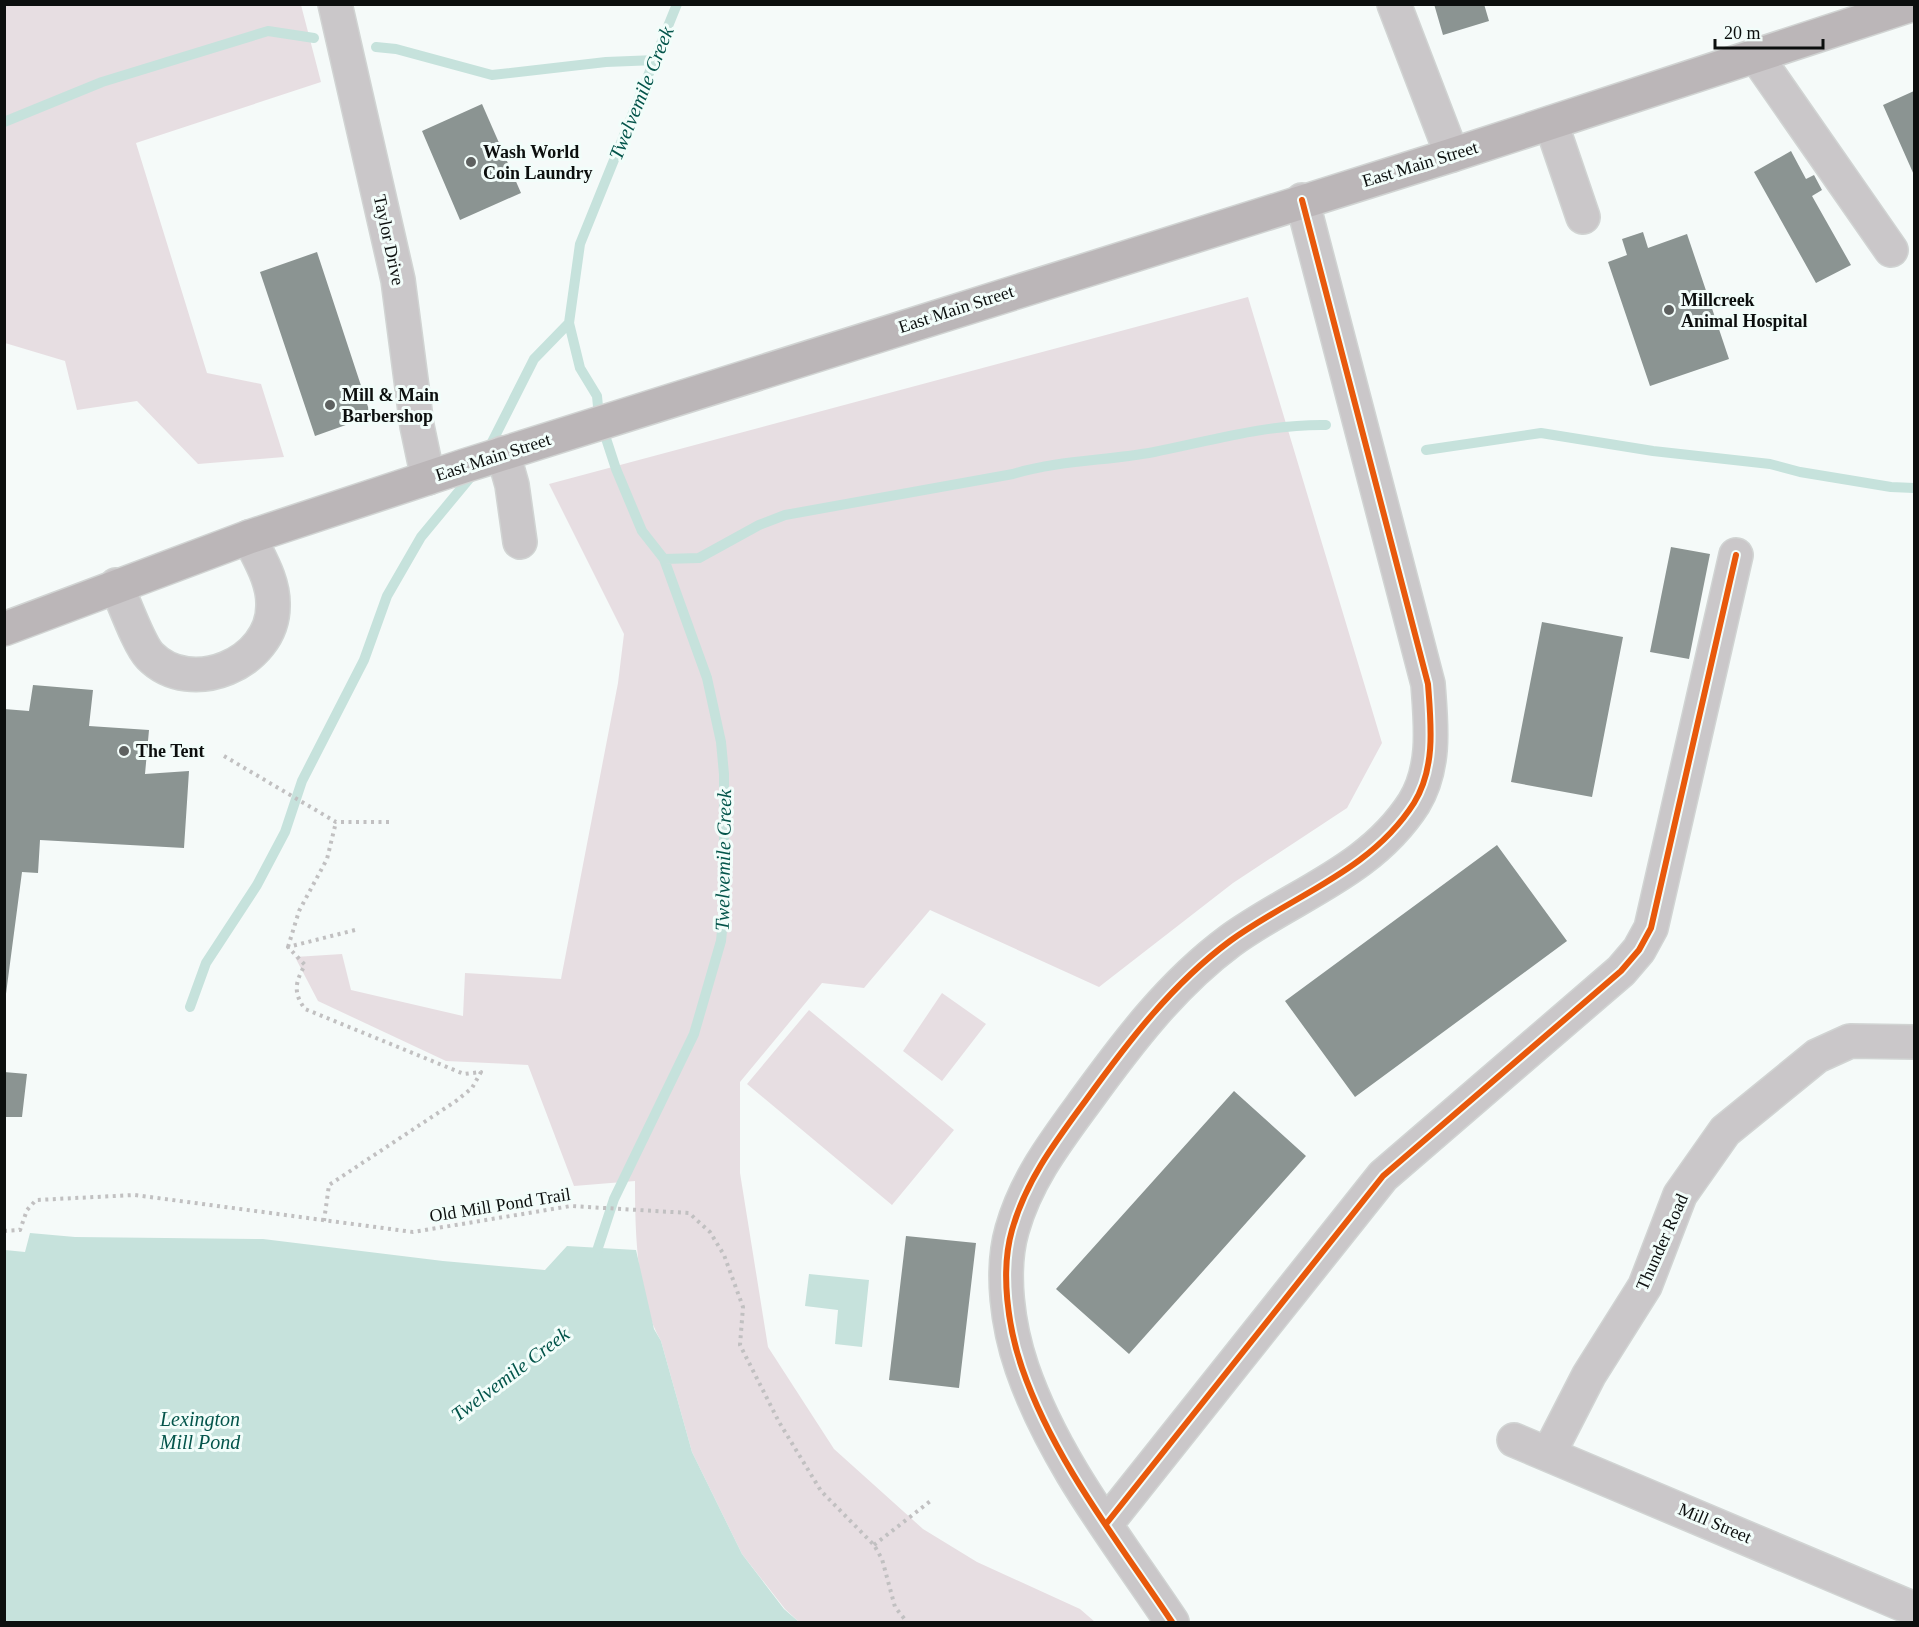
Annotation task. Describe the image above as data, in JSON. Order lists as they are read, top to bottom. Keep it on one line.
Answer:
{"streets":{"main road":["East Main Street"],"street":["Taylor Drive","Thunder Road","Mill Street"],"path":["Old Mill Pond Trail"]},"crossings":[["East Main Street","Taylor Drive"],["Thunder Road","Mill Street"]],"water":["Twelvemile Creek","Lexington Mill Pond"],"places":["Wash World Coin Laundry","Millcreek Animal Hospital","Mill & Main Barbershop","The Tent"],"scale_bar":"20 m"}
